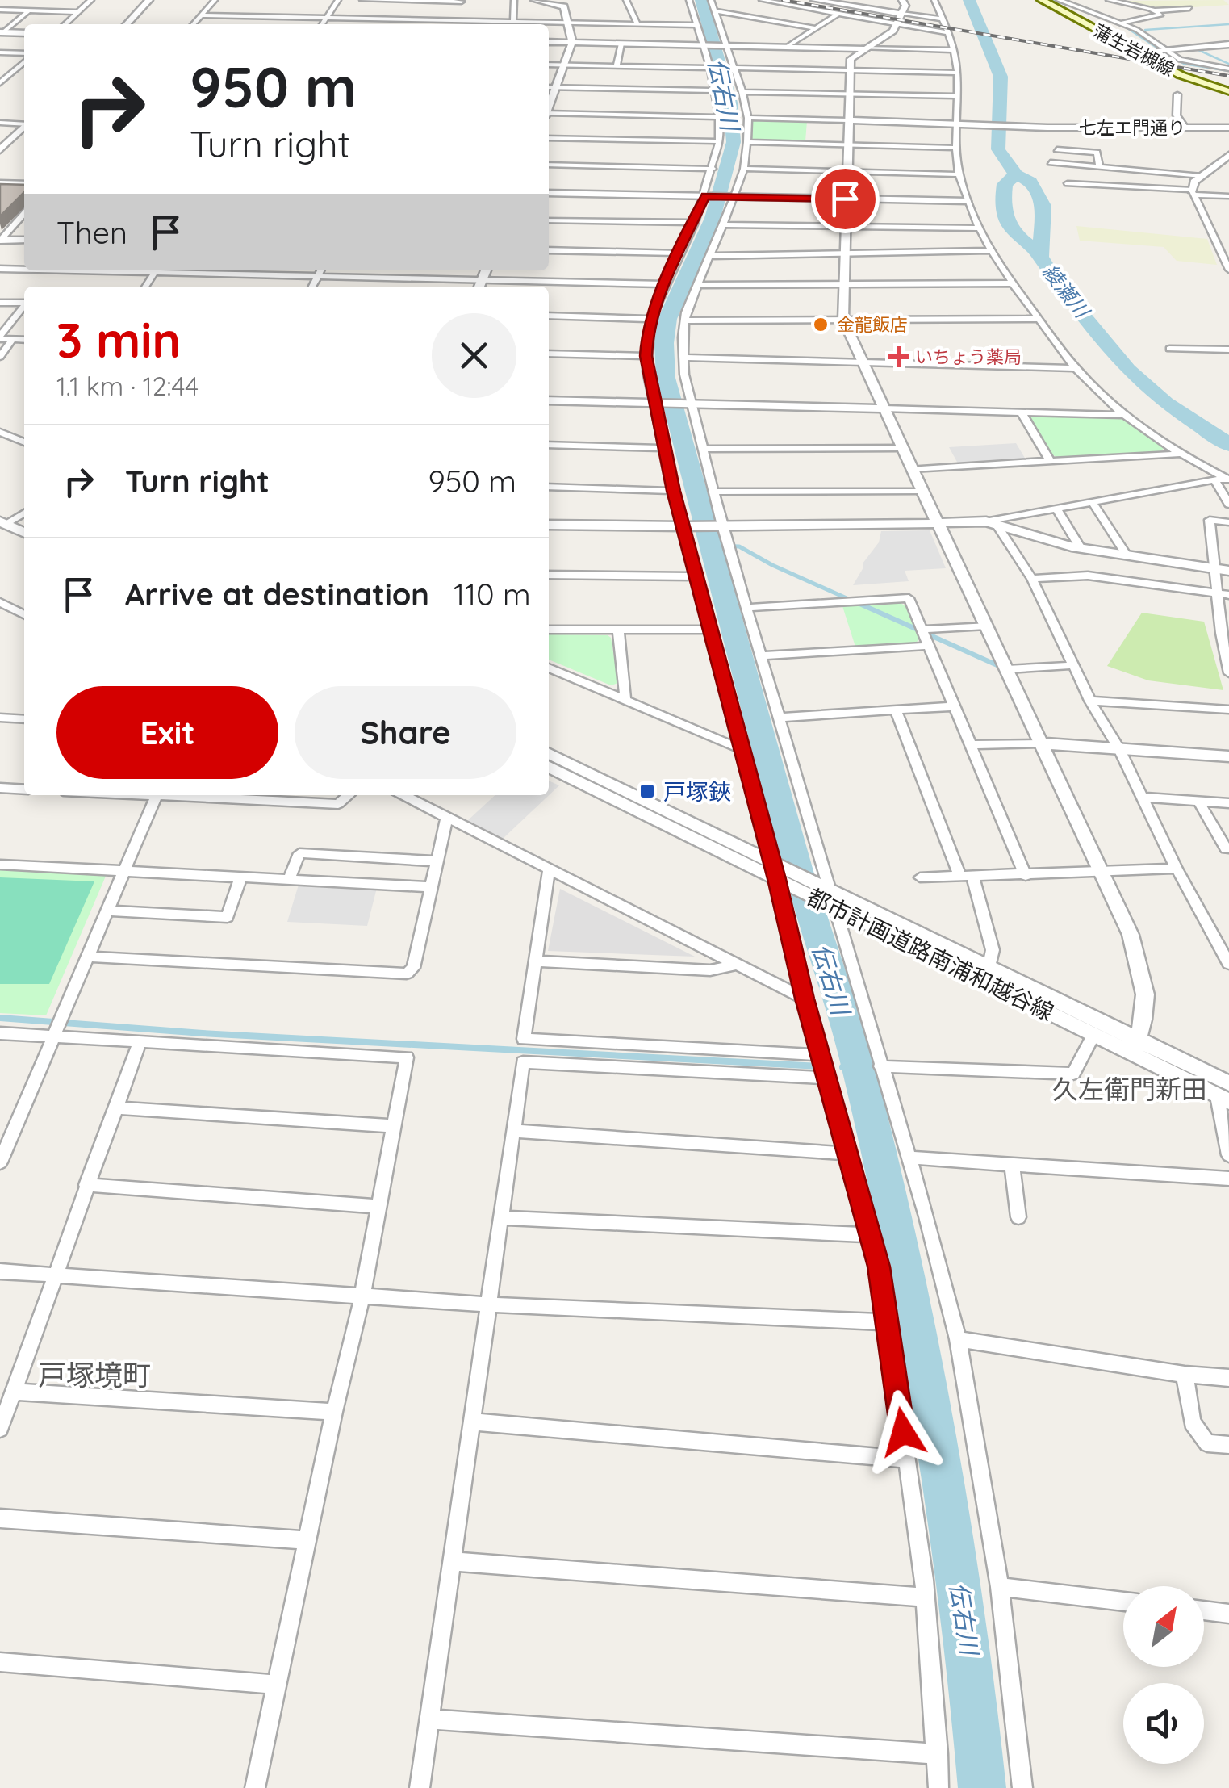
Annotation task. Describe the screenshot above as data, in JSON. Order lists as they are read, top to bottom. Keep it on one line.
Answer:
{"streets":{"main road":["蒲生岩槻線"],"street":["七左エ門通り","都市計画道路南浦和越谷線"]},"districts":["久左衛門新田","戸塚境町"],"water":["伝右川","綾瀬川"],"places":{"other":["金龍飯店"],"health":["いちょう薬局"],"transit":["戸塚鋏"]},"north":"top right","page":{"turn":["950 m","Turn right"],"then":"Then","heading":["3 min","1.1 km · 12:44"],"list":[{"name":"Turn right","value":"950 m"},{"name":"Arrive at destination","value":"110 m"}],"buttons":["Exit","Share"]}}
